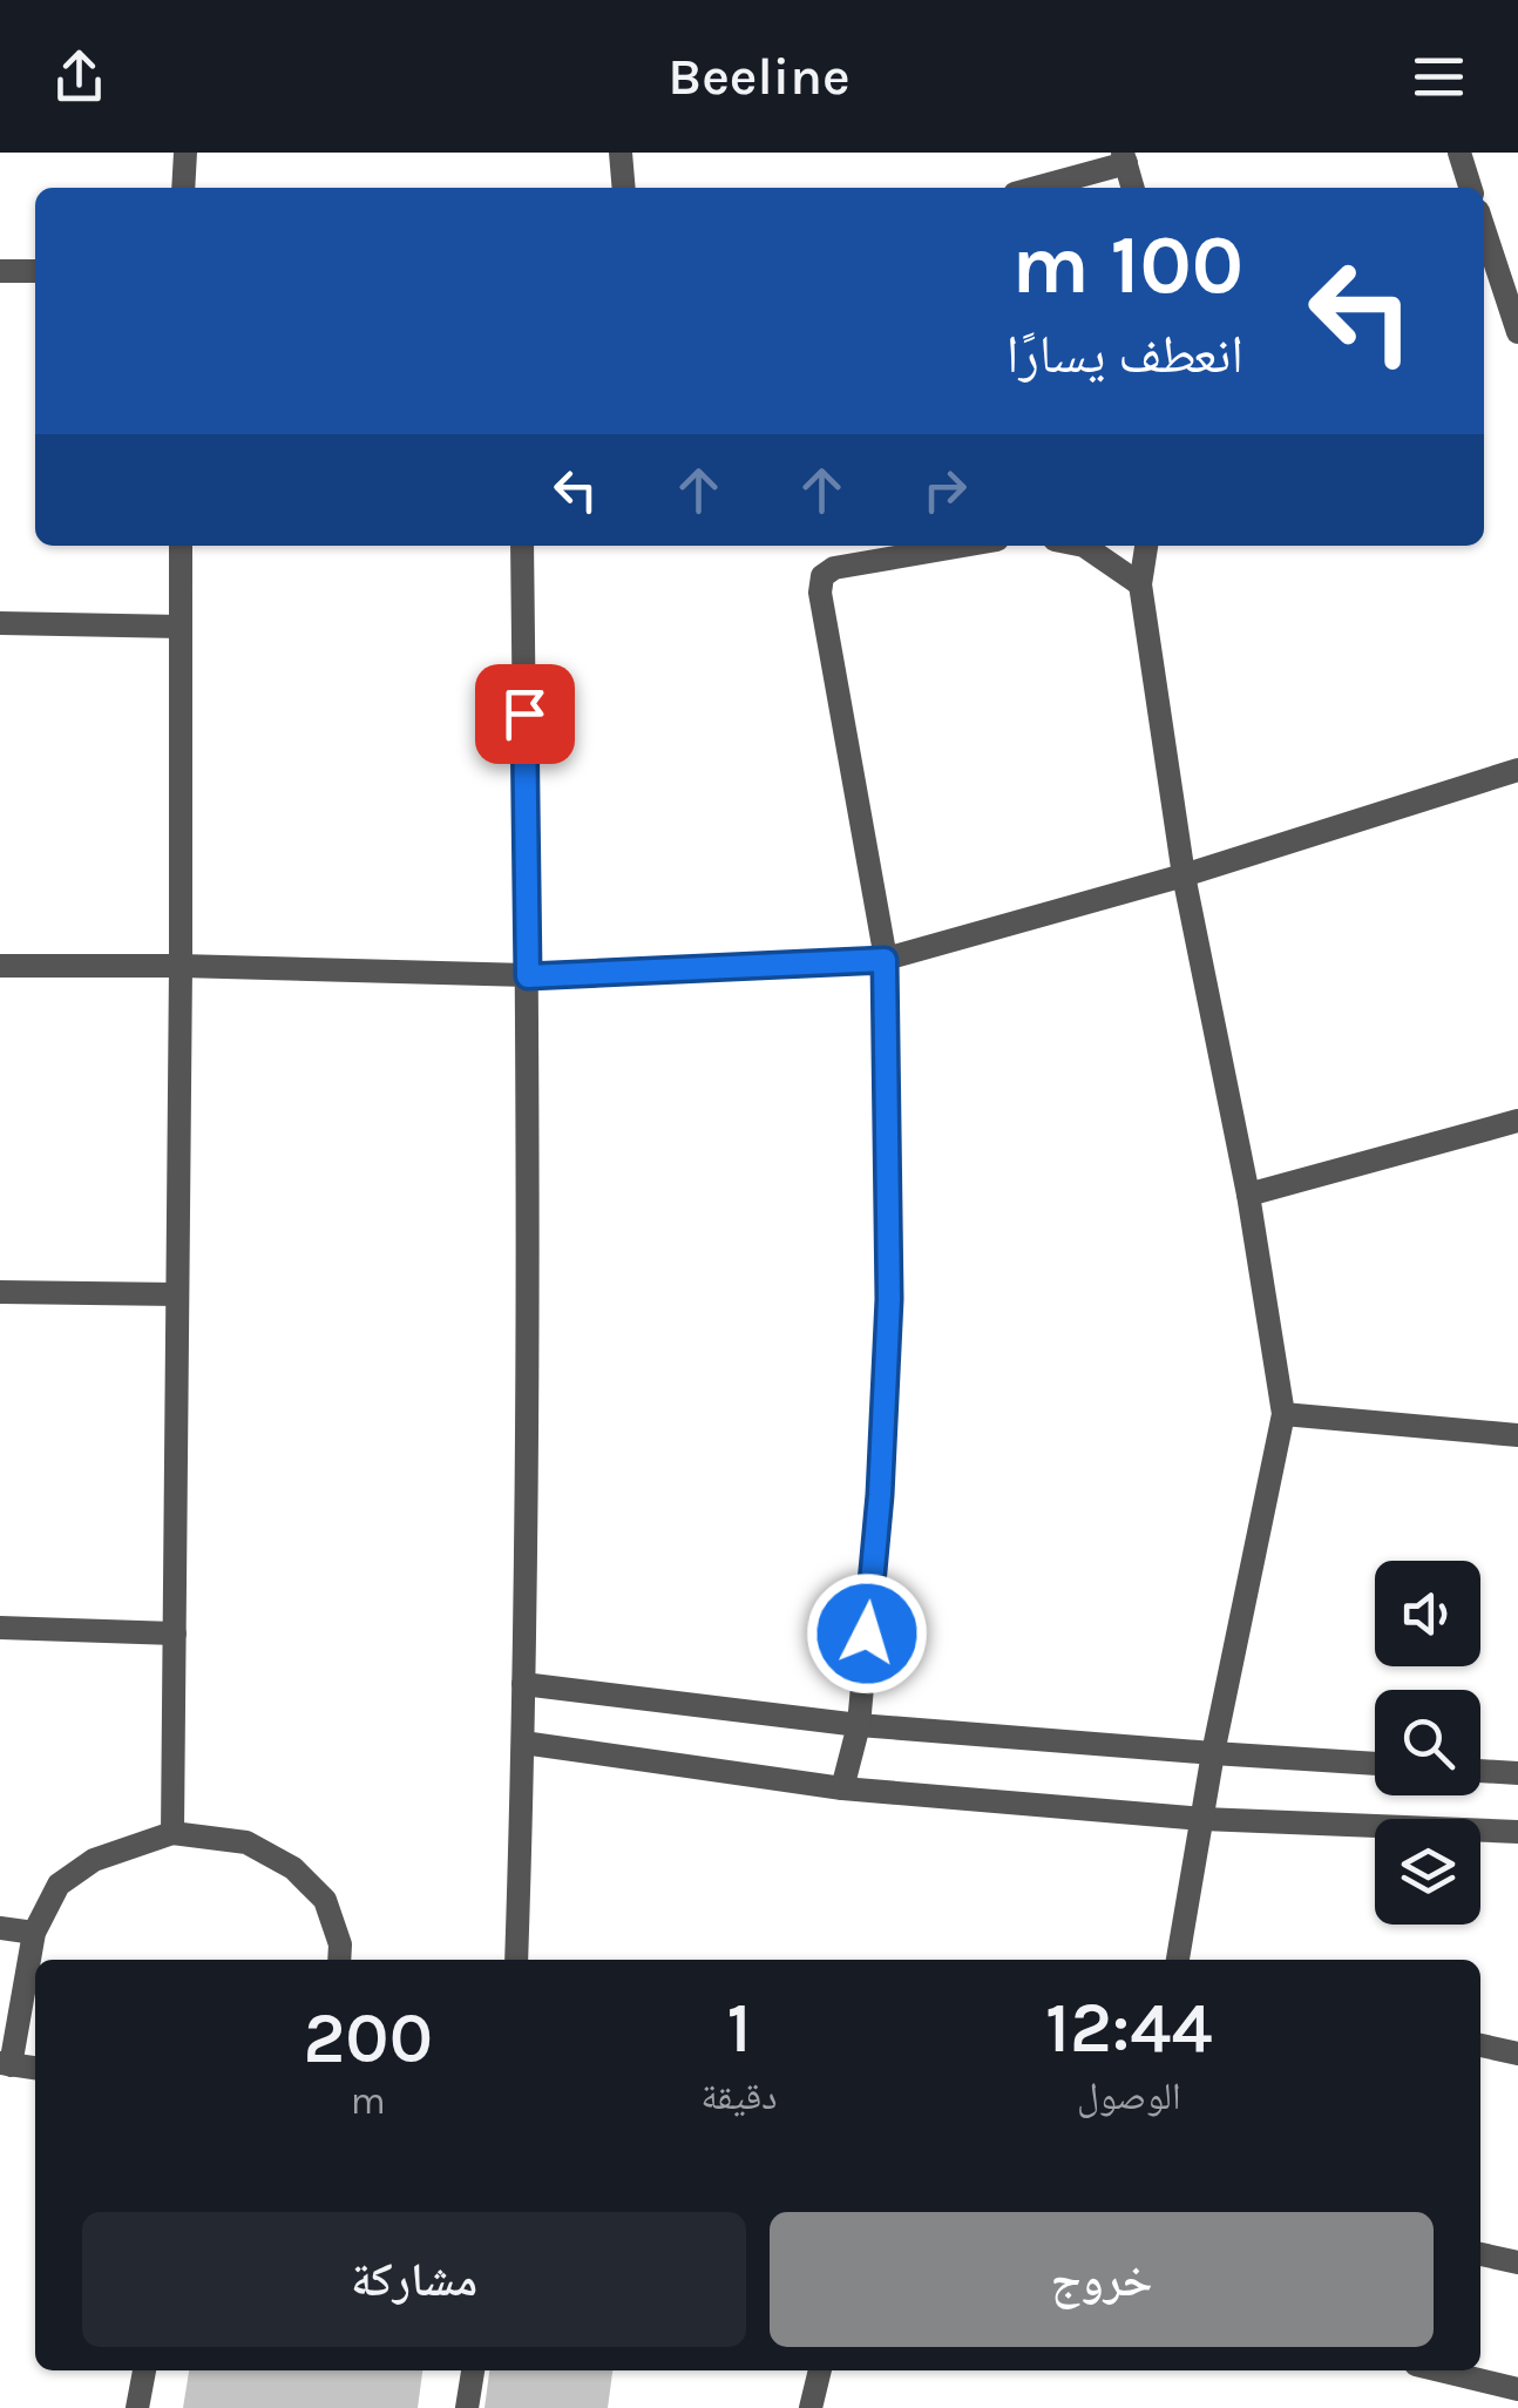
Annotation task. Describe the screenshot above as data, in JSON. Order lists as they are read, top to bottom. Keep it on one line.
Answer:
{"page":{"header":"Beeline","turn":["100 m","انعطف يسارًا"],"eta":["12:44","الوصول","1","دقيقة","200","m"],"buttons":["خروج","مشاركة"]}}
